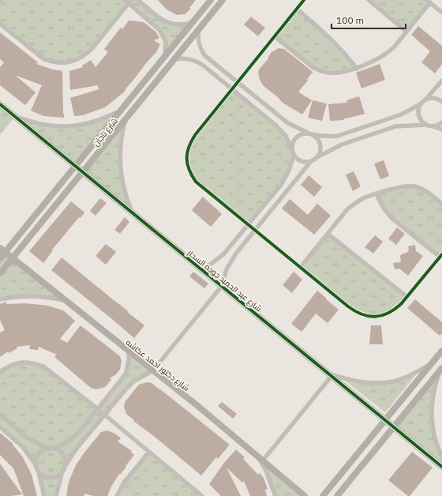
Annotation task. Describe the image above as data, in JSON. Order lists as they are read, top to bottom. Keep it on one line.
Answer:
{"streets":{"street":["شارع تاجان","شارع عبد الحميد جوده السحار","شارع دكتور احمد عكاشه"]},"crossings":[["شارع تاجان","شارع عبد الحميد جوده السحار"],["شارع تاجان","شارع دكتور احمد عكاشه"]],"scale_bar":"100 m"}
